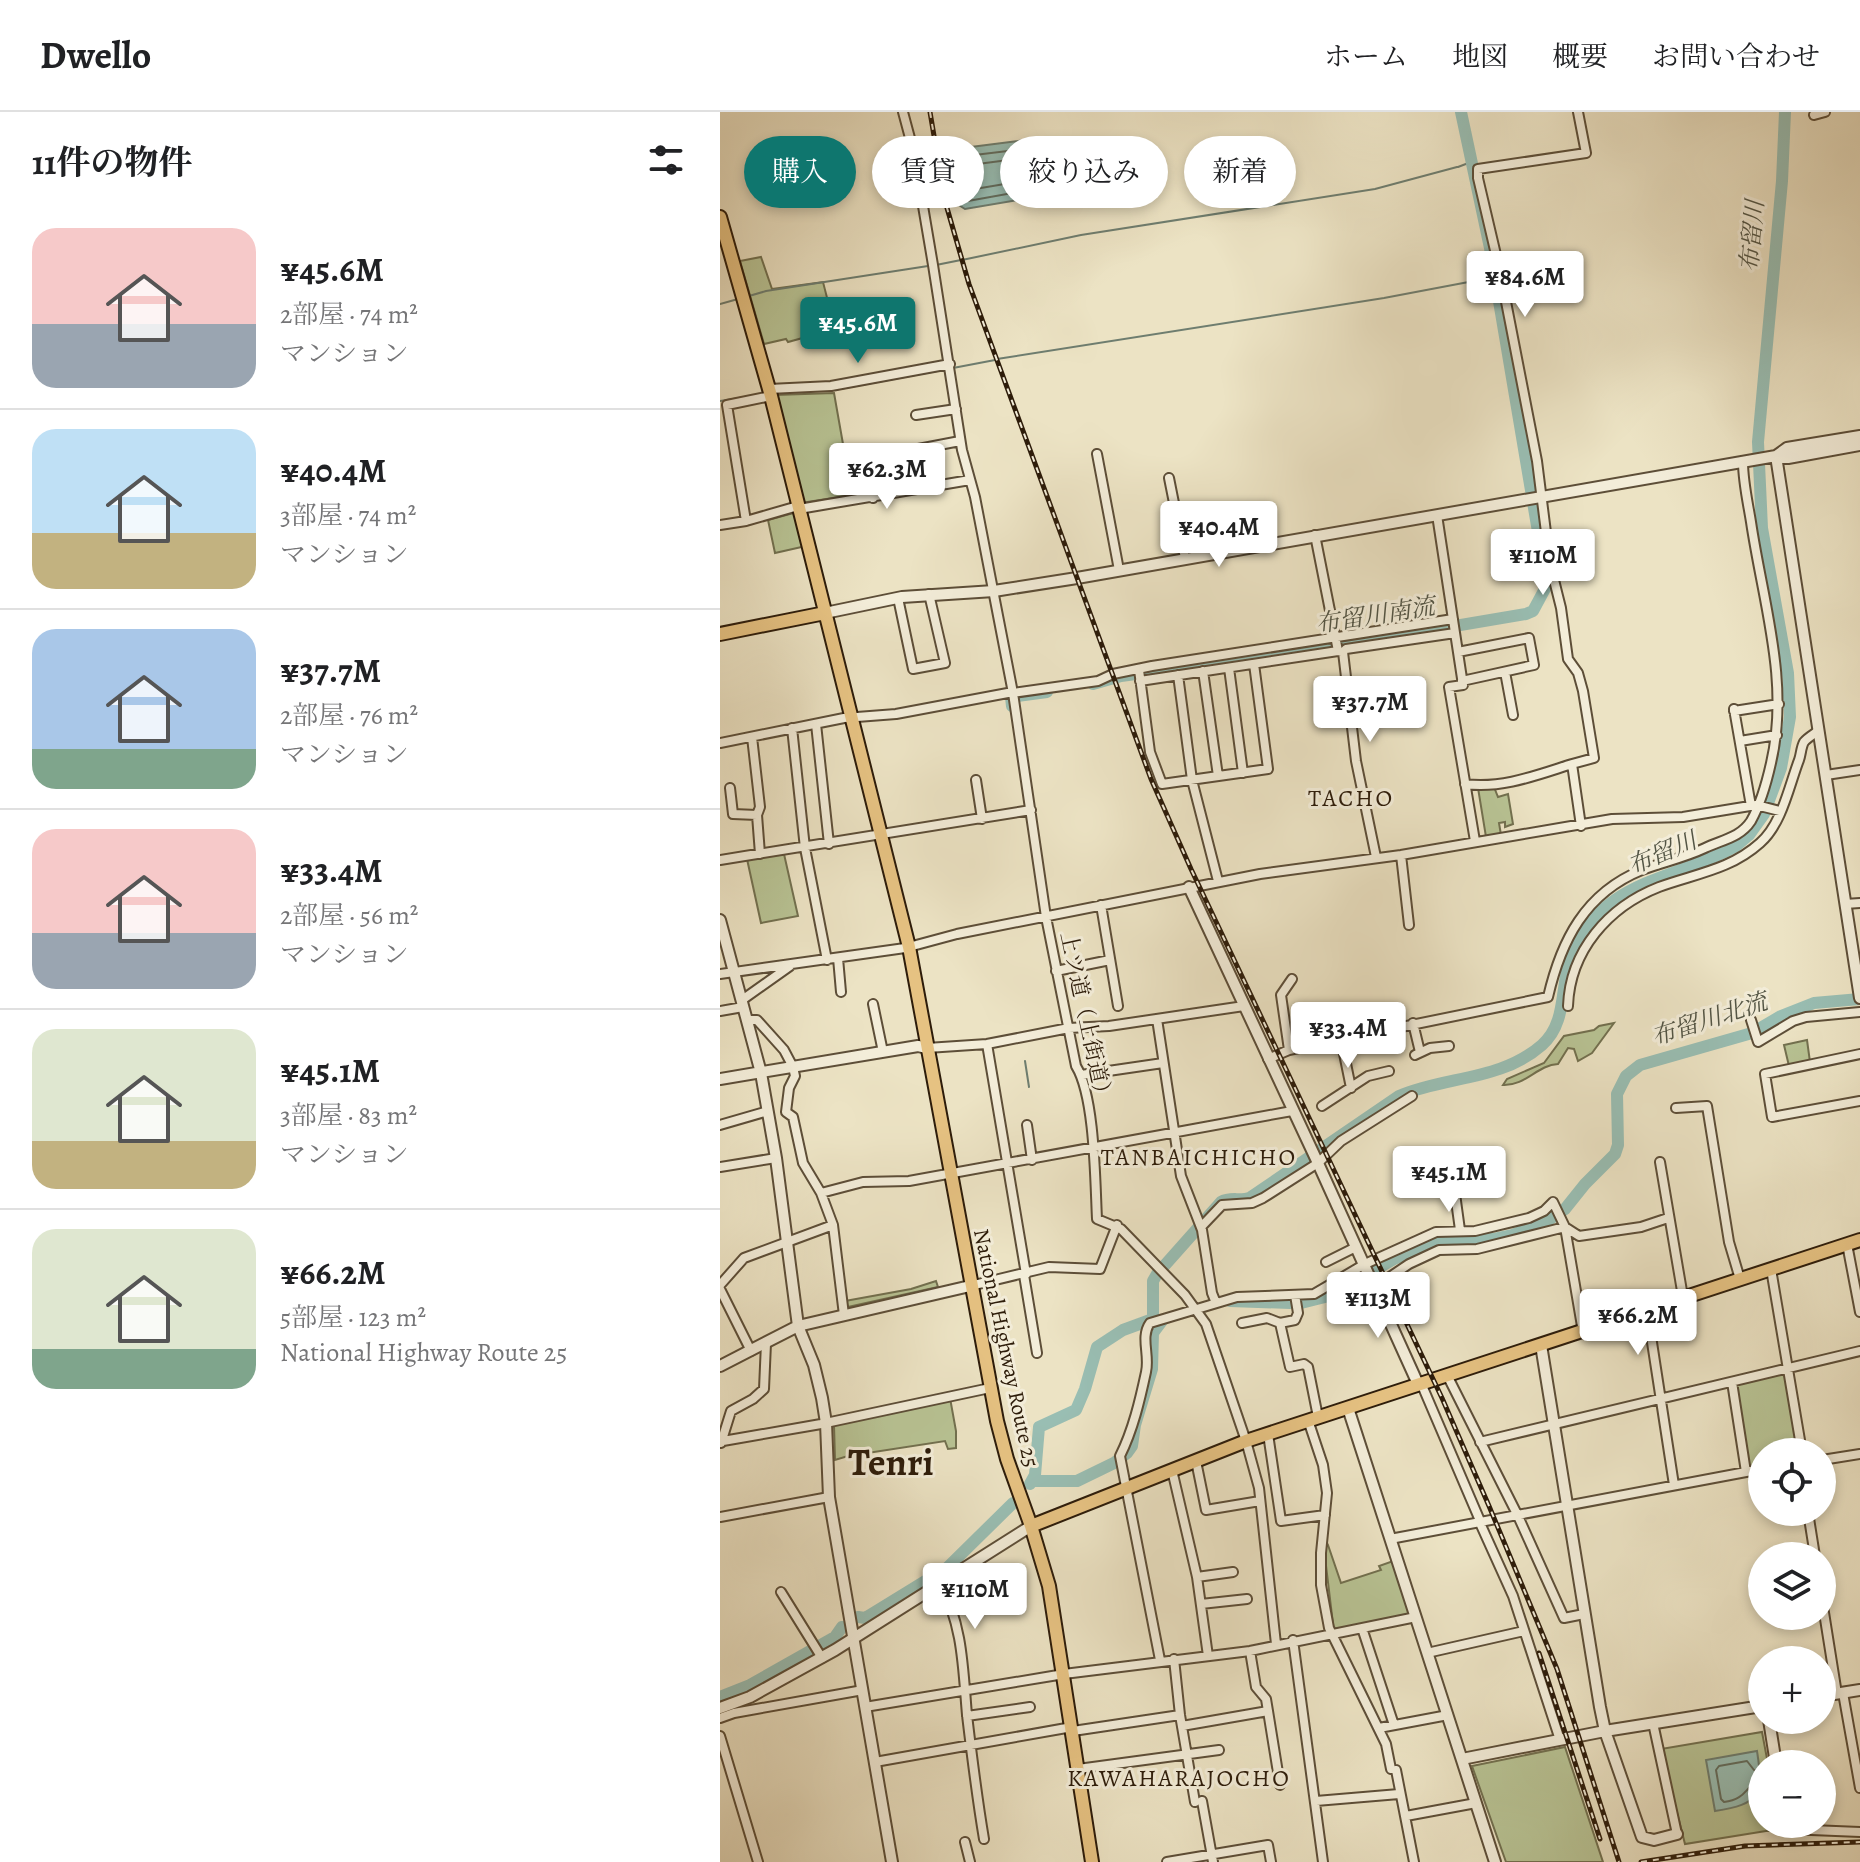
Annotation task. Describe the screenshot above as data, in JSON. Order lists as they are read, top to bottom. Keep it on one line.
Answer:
{"streets":{"highway":["National Highway Route 25"],"street":["上ツ道（上街道）"]},"districts":["TACHO","TANBAICHICHO","Tenri","KAWAHARAJOCHO"],"water":["布留川","布留川南流","布留川北流"],"page":{"header":"Dwello","nav":["ホーム","地図","概要","お問い合わせ"],"heading":"11件の物件","chip":["購入","賃貸","絞り込み","新着"],"list":[{"name":"¥45.6M","note":"2部屋 · 74 m² · マンション"},{"name":"¥40.4M","note":"3部屋 · 74 m² · マンション"},{"name":"¥37.7M","note":"2部屋 · 76 m² · マンション"},{"name":"¥33.4M","note":"2部屋 · 56 m² · マンション"},{"name":"¥45.1M","note":"3部屋 · 83 m² · マンション"},{"name":"¥66.2M","note":"5部屋 · 123 m² · National Highway Route 25"}],"price":["¥84.6M","¥45.6M","¥62.3M","¥40.4M","¥110M","¥37.7M","¥33.4M","¥45.1M","¥113M","¥66.2M","¥110M"],"map_buttons":["+","−"]}}
